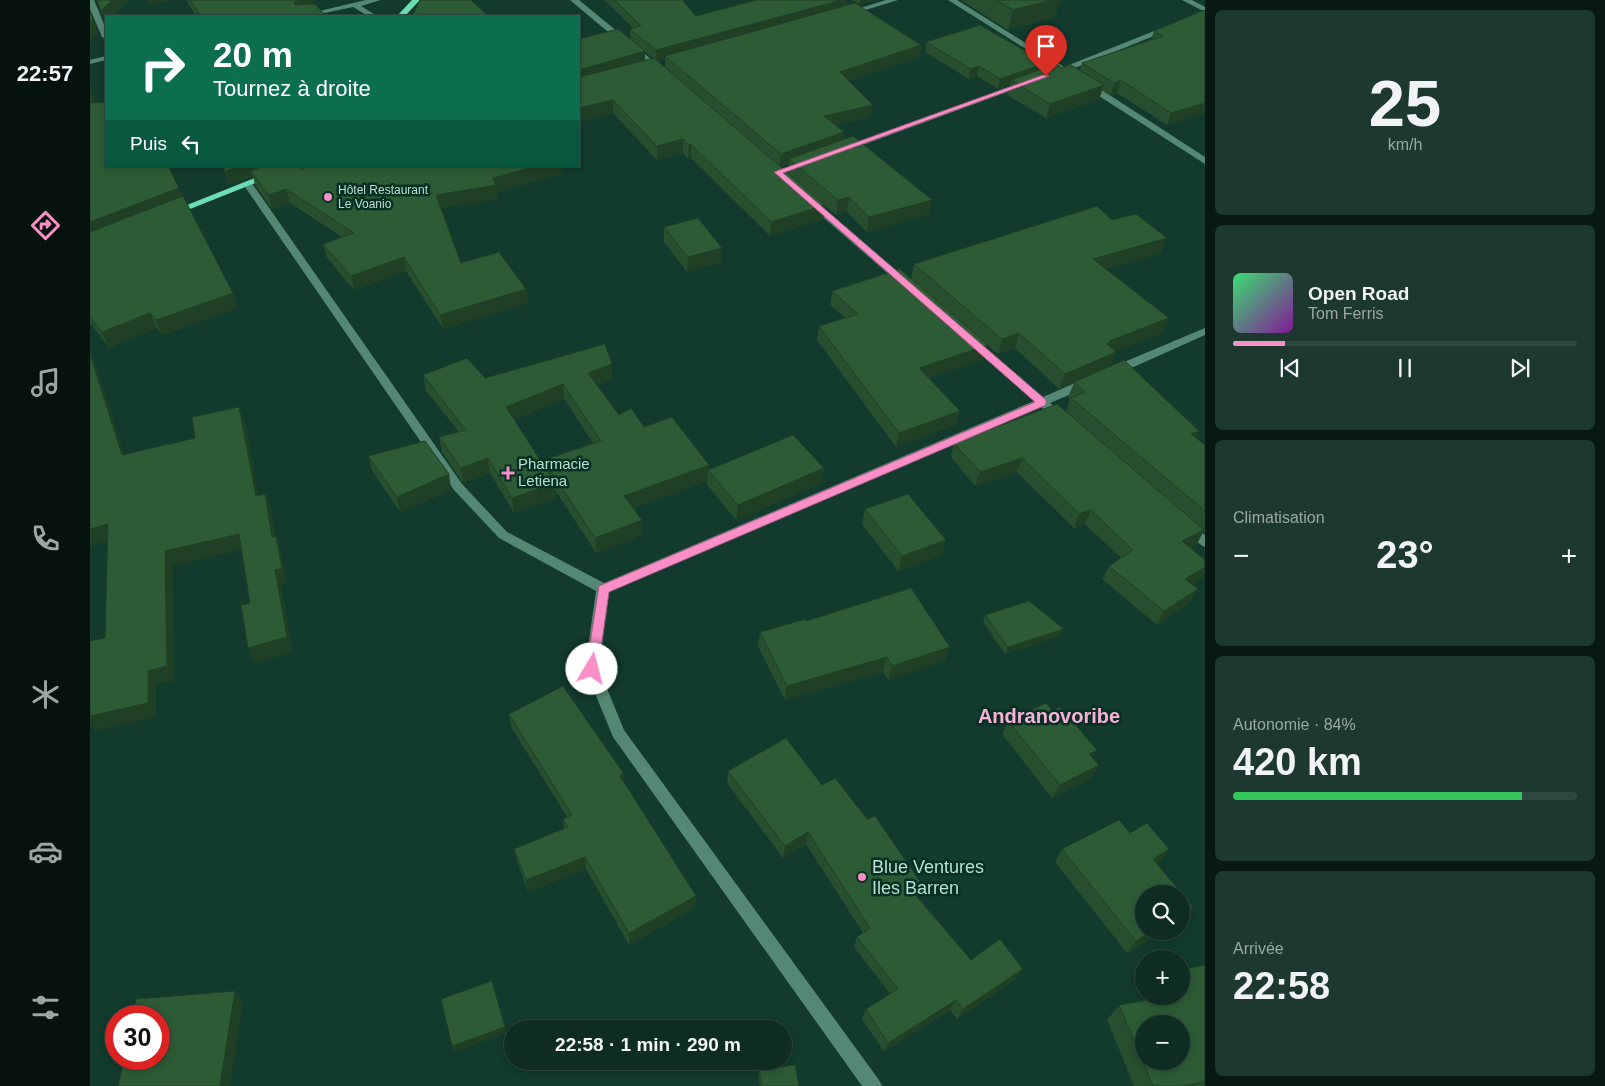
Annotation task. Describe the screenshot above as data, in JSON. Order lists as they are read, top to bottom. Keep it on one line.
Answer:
{"districts":["Andranovoribe"],"places":{"other":["Hôtel Restaurant Le Voanio","Blue Ventures Iles Barren"],"health":["Pharmacie Letiena"]},"page":{"tabs":"22:57","tile":[["25","km/h"],"Climatisation",["Autonomie · 84%","420 km"],["Arrivée","22:58"]],"turn":["20 m","Tournez à droite"],"then":"Puis","song":["Open Road","Tom Ferris"],"heat":["−","23°","+"],"map_buttons":["+","−"],"limit":"30","trip":"22:58 · 1 min · 290 m"}}
